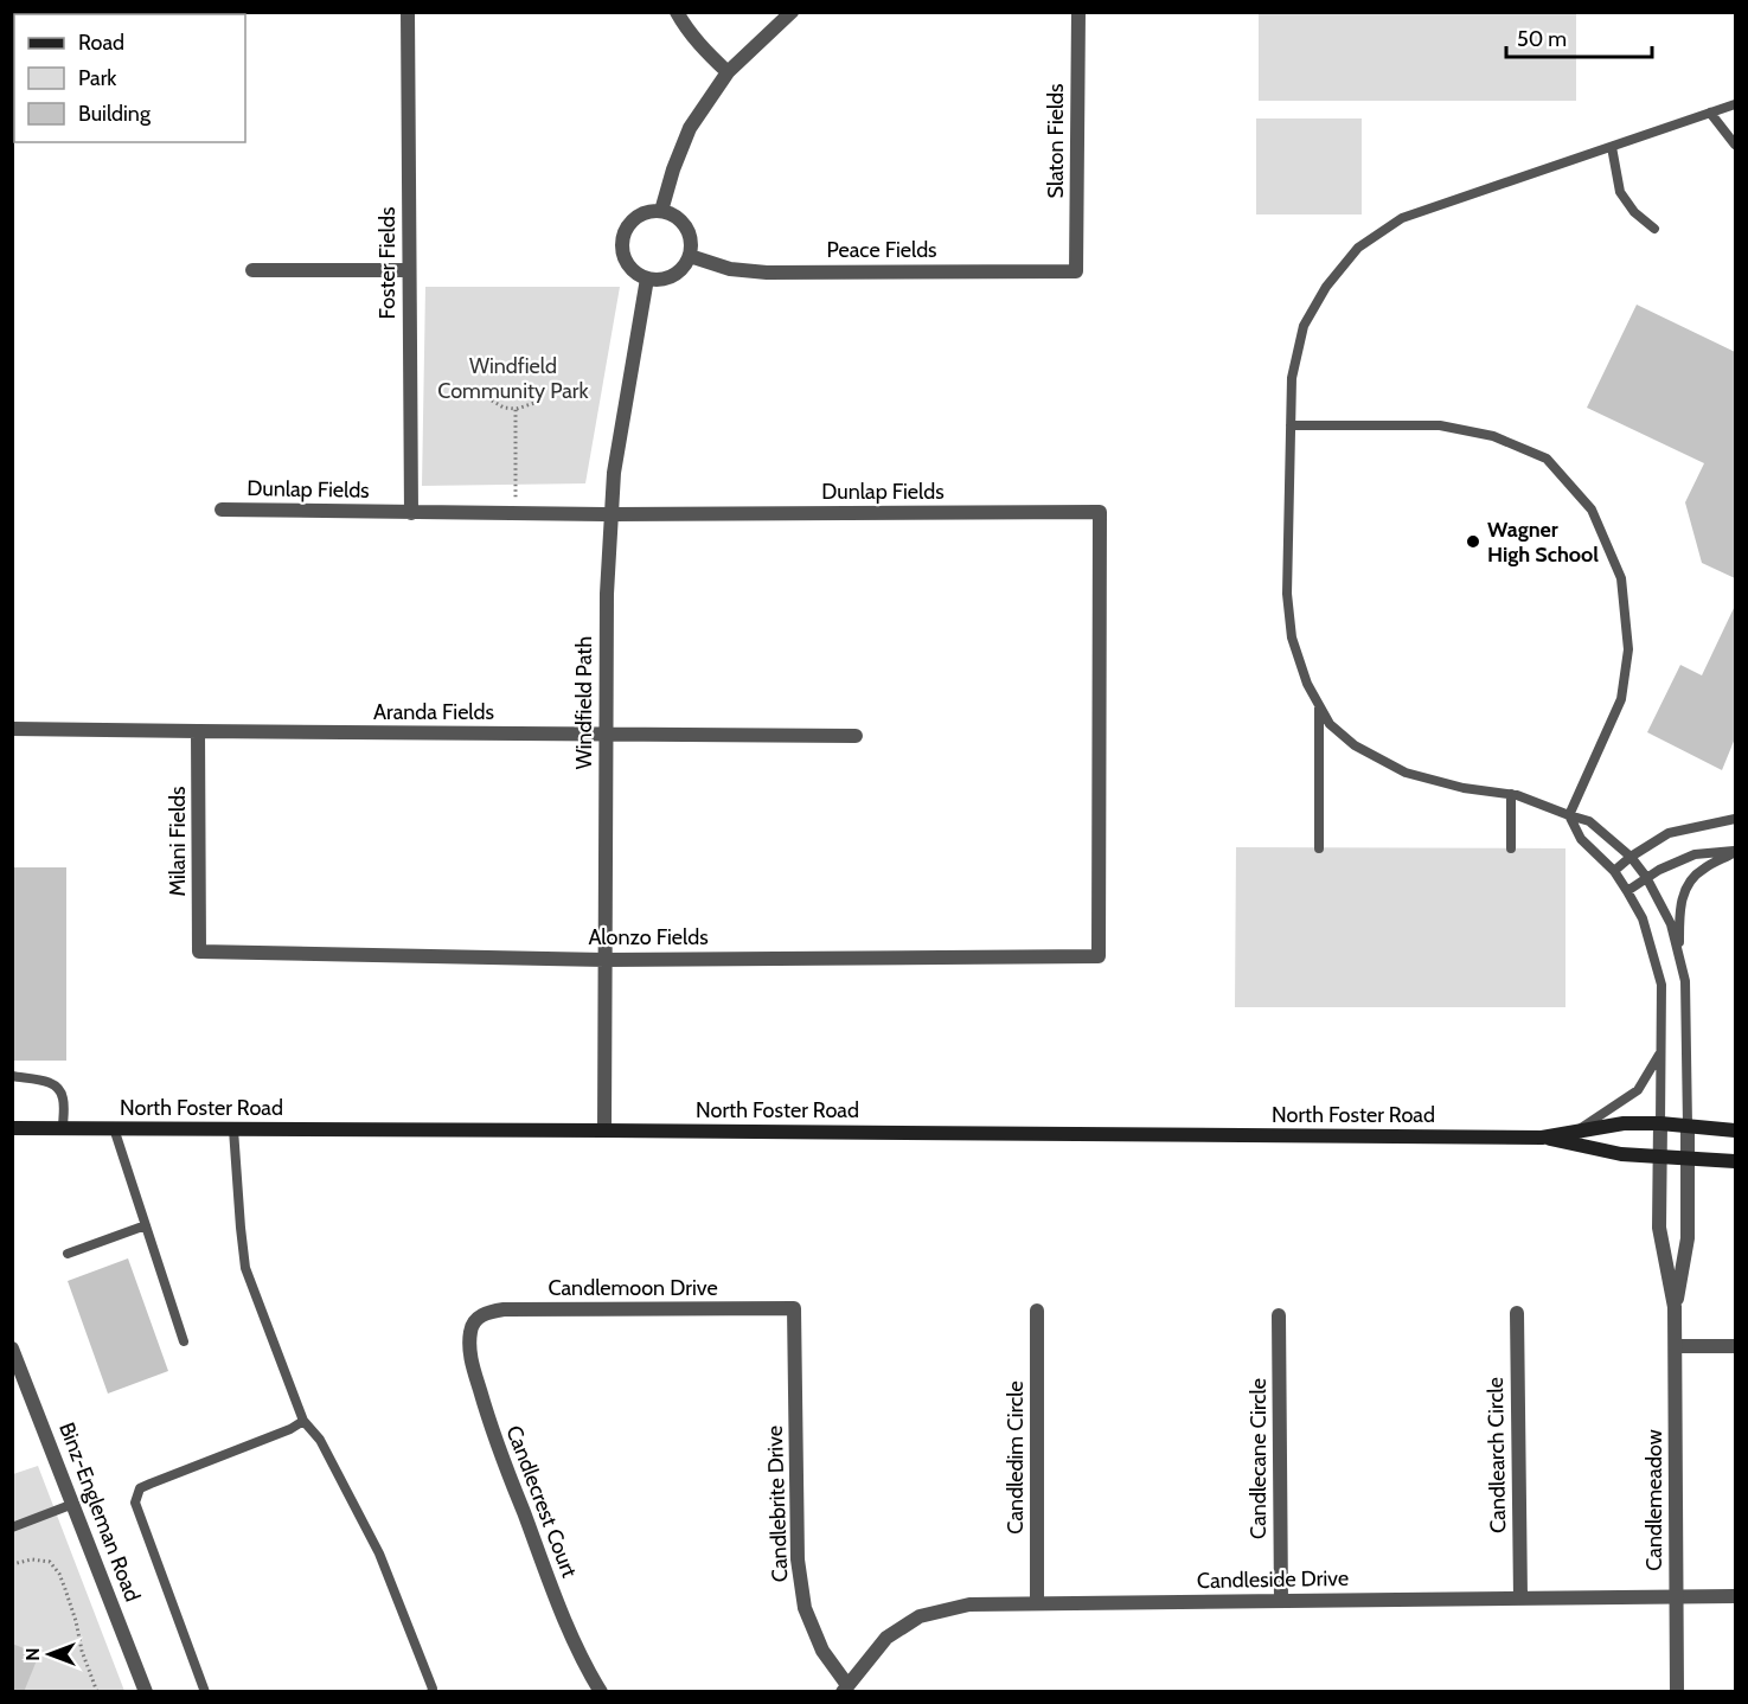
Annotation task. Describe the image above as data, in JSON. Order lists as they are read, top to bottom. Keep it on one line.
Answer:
{"streets":{"main road":["North Foster Road"],"street":["Slaton Fields","Peace Fields","Foster Fields","Dunlap Fields","Windfield Path","Aranda Fields","Milani Fields","Alonzo Fields","Candlemoon Drive","Candlearch Circle","Candledim Circle","Candlecane Circle","Candlemeadow","Candlecrest Court","Candlebrite Drive","Binz-Engleman Road","Candleside Drive"]},"crossings":[["Slaton Fields","Peace Fields"],["Peace Fields","Windfield Path"],["Foster Fields","Dunlap Fields"],["Dunlap Fields","Windfield Path"],["Dunlap Fields","Alonzo Fields"],["Windfield Path","Aranda Fields"],["Windfield Path","Alonzo Fields"],["Windfield Path","North Foster Road"],["Aranda Fields","Milani Fields"],["Milani Fields","Alonzo Fields"],["North Foster Road","Candlemeadow"],["Candlemoon Drive","Candlecrest Court"],["Candlemoon Drive","Candlebrite Drive"],["Candlearch Circle","Candleside Drive"],["Candledim Circle","Candleside Drive"],["Candlecane Circle","Candleside Drive"],["Candlemeadow","Candleside Drive"],["Candlebrite Drive","Candleside Drive"]],"parks":["Windfield Community Park"],"places":["Wagner High School"],"legend":["Road","Park","Building"],"scale_bar":"50 m","north":"left"}
